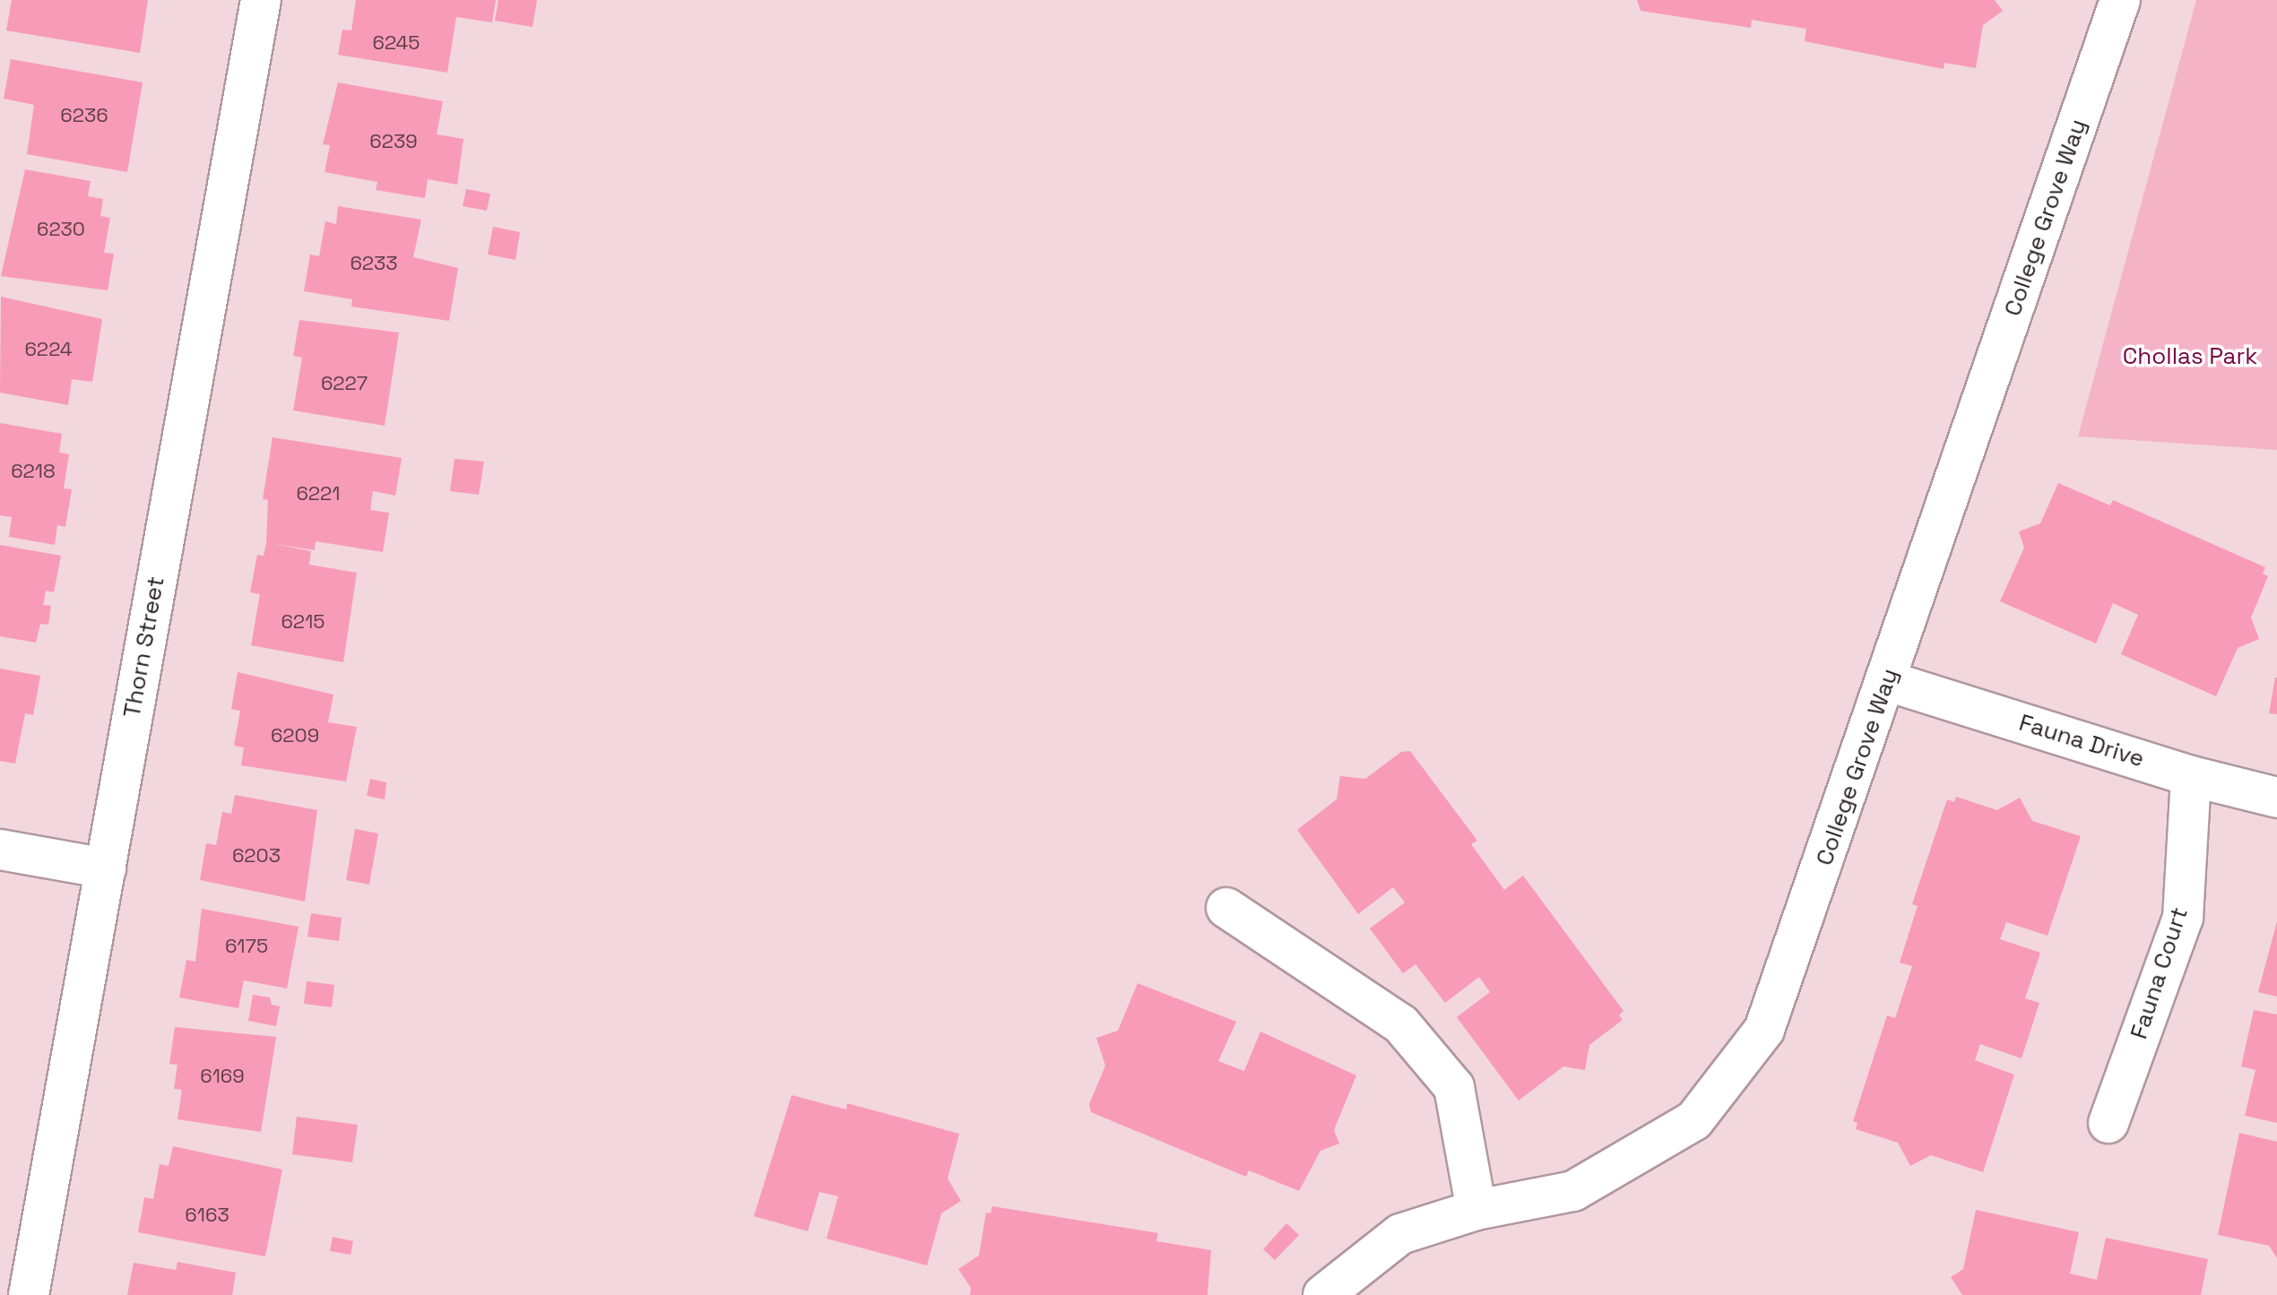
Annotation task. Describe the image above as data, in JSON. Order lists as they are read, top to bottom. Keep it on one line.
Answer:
{"streets":{"street":["College Grove Way","Thorn Street","Fauna Drive","Fauna Court"]},"crossings":[["College Grove Way","Fauna Drive"],["Fauna Drive","Fauna Court"]],"parks":["Chollas Park"],"house_numbers":["6245","6236","6239","6230","6233","6224","6227","6218","6221","6215","6209","6203","6175","6169","6163"]}
